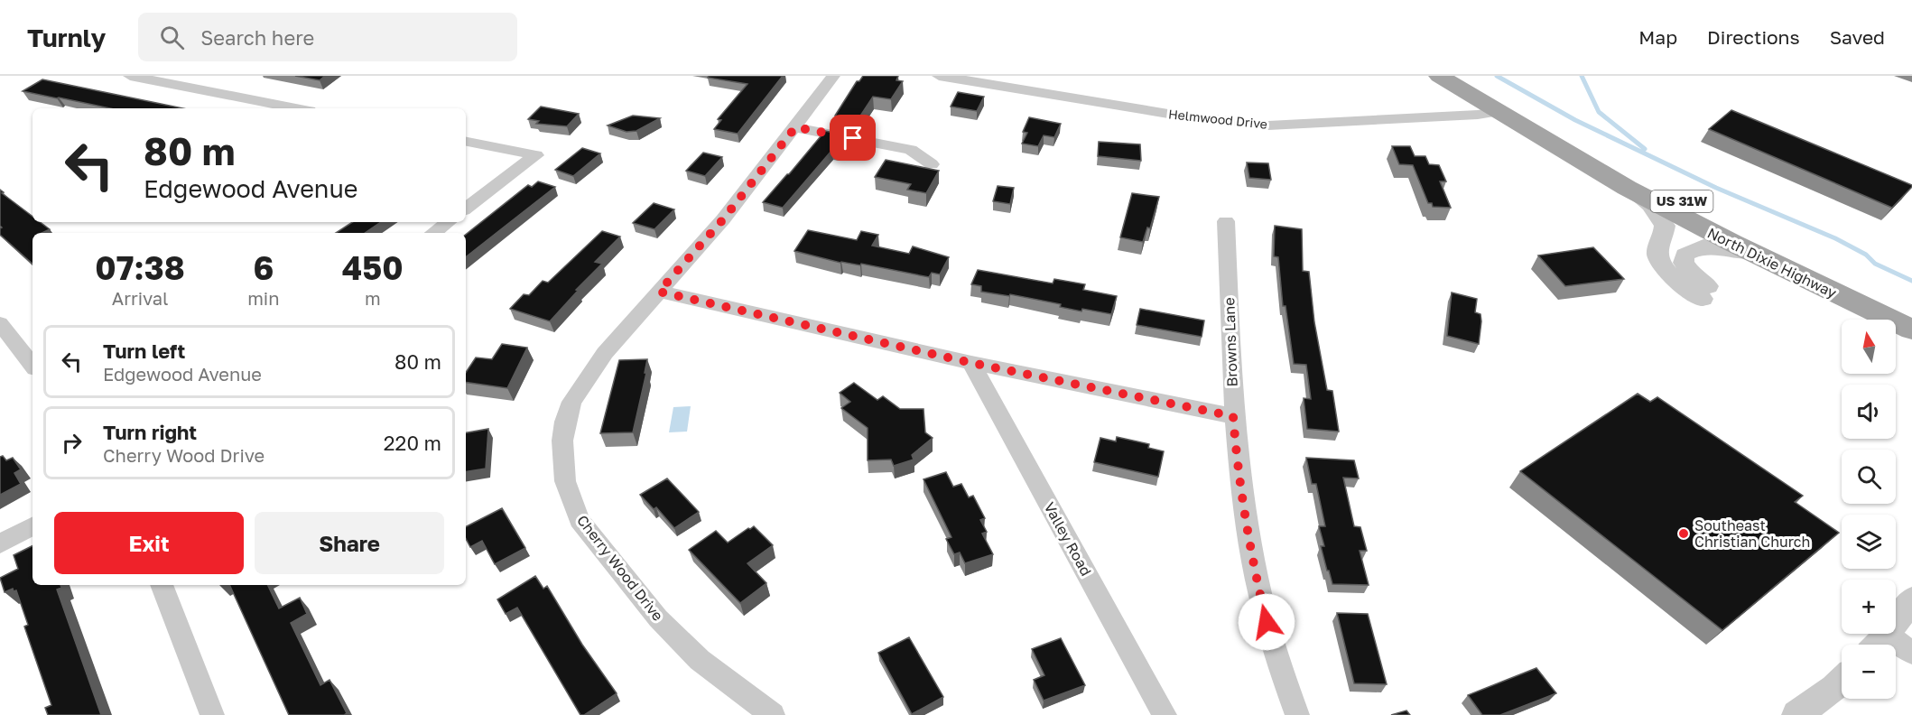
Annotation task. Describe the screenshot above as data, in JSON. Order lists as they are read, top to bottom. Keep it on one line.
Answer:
{"streets":{"main road":["US 31W","North Dixie Highway"],"street":["Helmwood Drive","Browns Lane","Valley Road","Cherry Wood Drive"]},"crossings":[["Helmwood Drive","North Dixie Highway"]],"places":["Southeast Christian Church"],"north":"top","page":{"header":"Turnly","search":"Search here","nav":["Map","Directions","Saved"],"turn":["80 m","Edgewood Avenue"],"eta":["07:38","Arrival","6","min","450","m"],"map_buttons":["+","−"],"list":[{"name":"Turn left","note":"Edgewood Avenue","value":"80 m"},{"name":"Turn right","note":"Cherry Wood Drive","value":"220 m"}],"buttons":["Exit","Share"]}}
